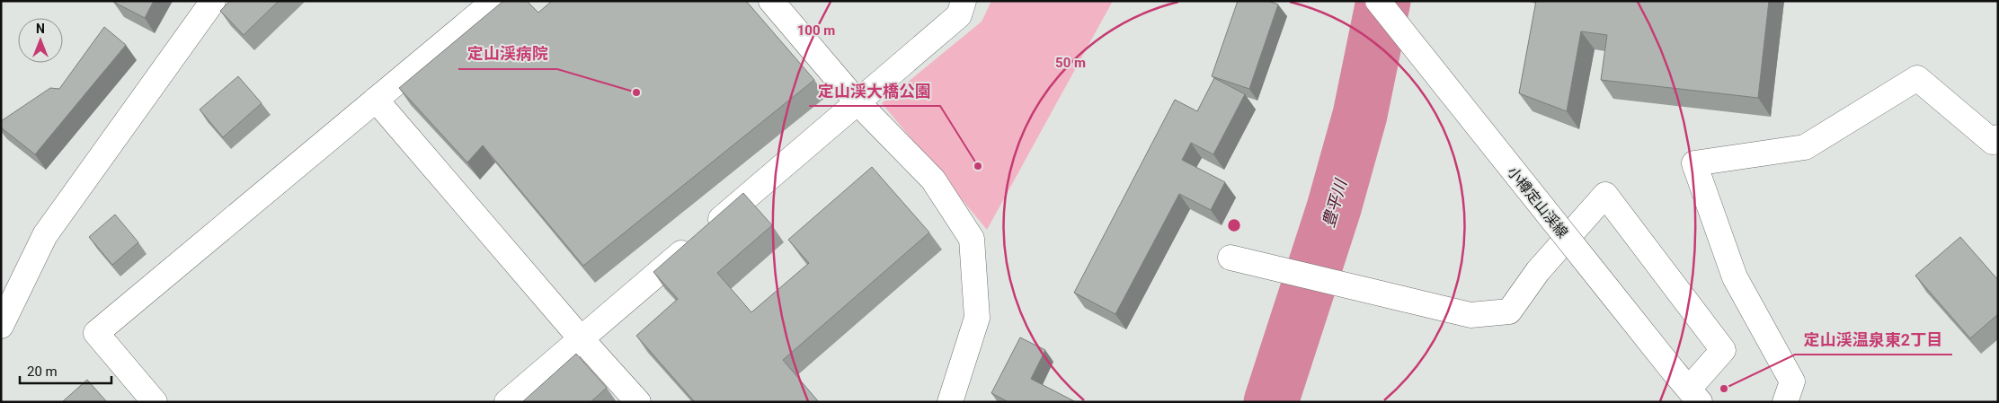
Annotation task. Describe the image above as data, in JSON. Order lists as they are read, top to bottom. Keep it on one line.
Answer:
{"streets":{"street":["小樽定山渓線"]},"water":["豊平川"],"places":["定山渓病院","定山渓大橋公園","定山渓温泉東2丁目"],"scale_bar":"20 m","north":"top","rings":["100 m","50 m"]}
